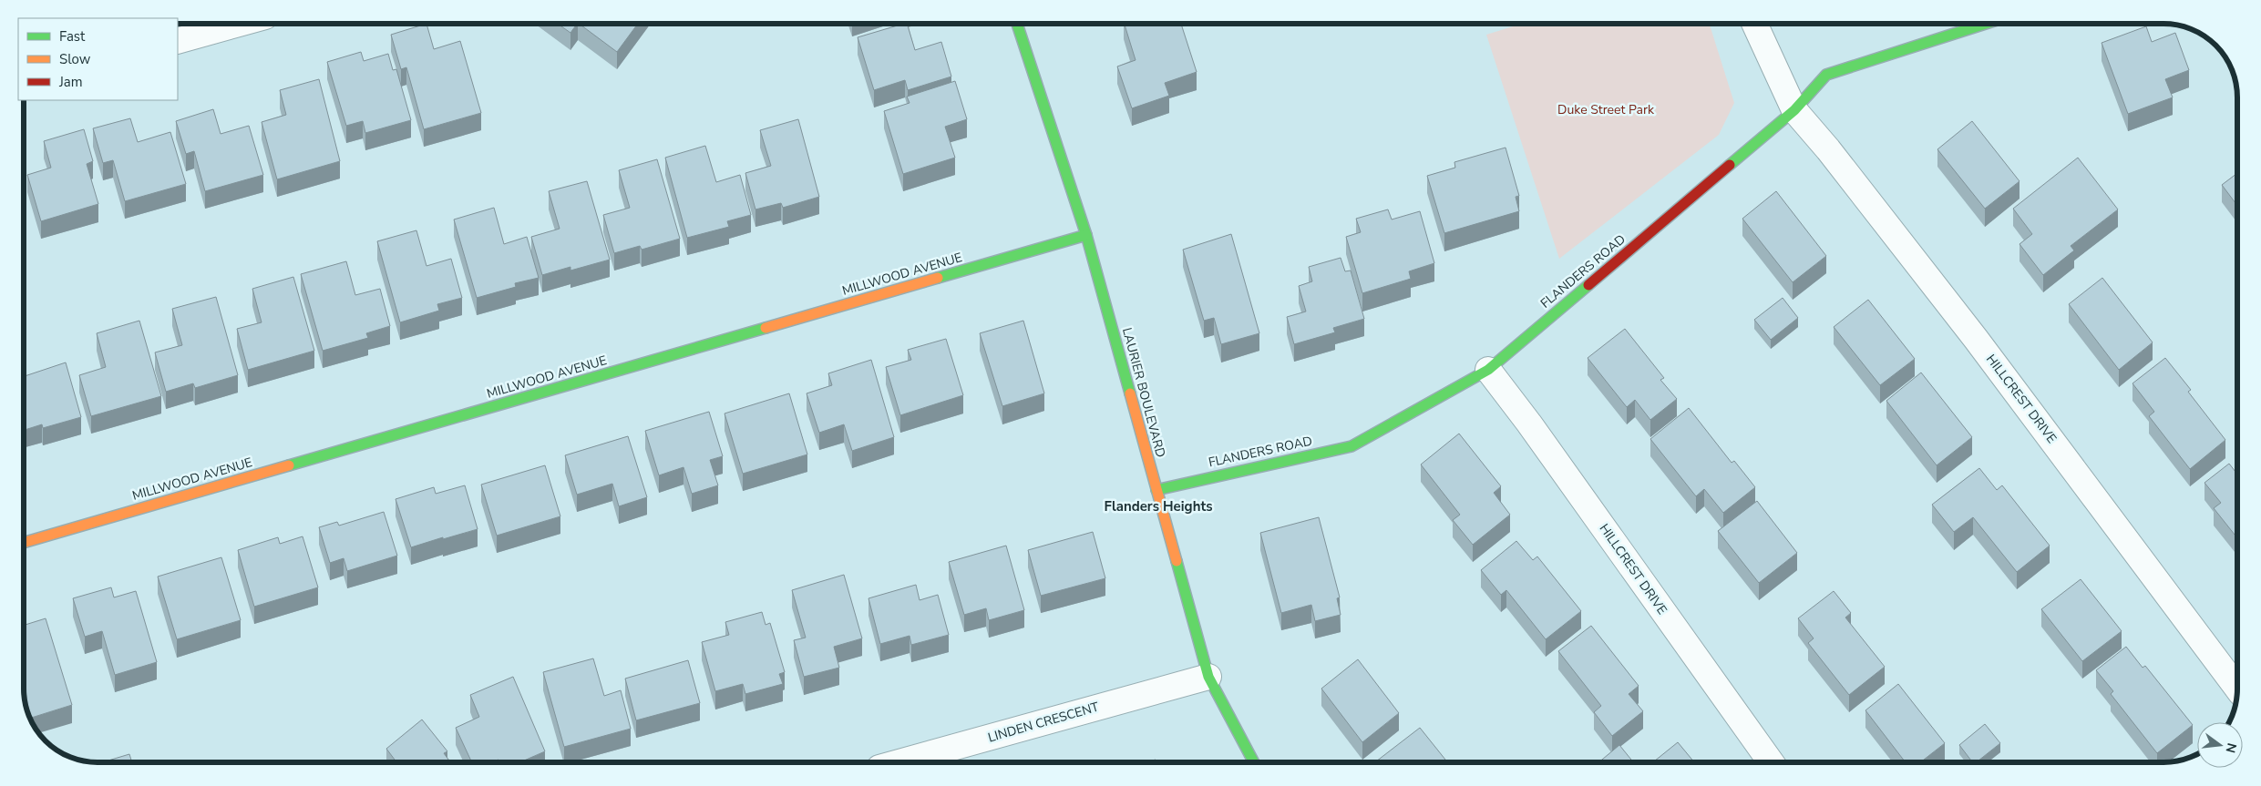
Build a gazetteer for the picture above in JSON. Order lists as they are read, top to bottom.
{
  "streets": {
    "street": [
      "FLANDERS ROAD",
      "MILLWOOD AVENUE",
      "LAURIER BOULEVARD",
      "HILLCREST DRIVE",
      "LINDEN CRESCENT"
    ]
  },
  "crossings": [
    ["FLANDERS ROAD", "LAURIER BOULEVARD"],
    ["FLANDERS ROAD", "HILLCREST DRIVE"],
    ["MILLWOOD AVENUE", "LAURIER BOULEVARD"],
    ["LAURIER BOULEVARD", "LINDEN CRESCENT"]
  ],
  "districts": ["Flanders Heights"],
  "parks": ["Duke Street Park"],
  "legend": ["Fast", "Slow", "Jam"],
  "north": "right"
}
